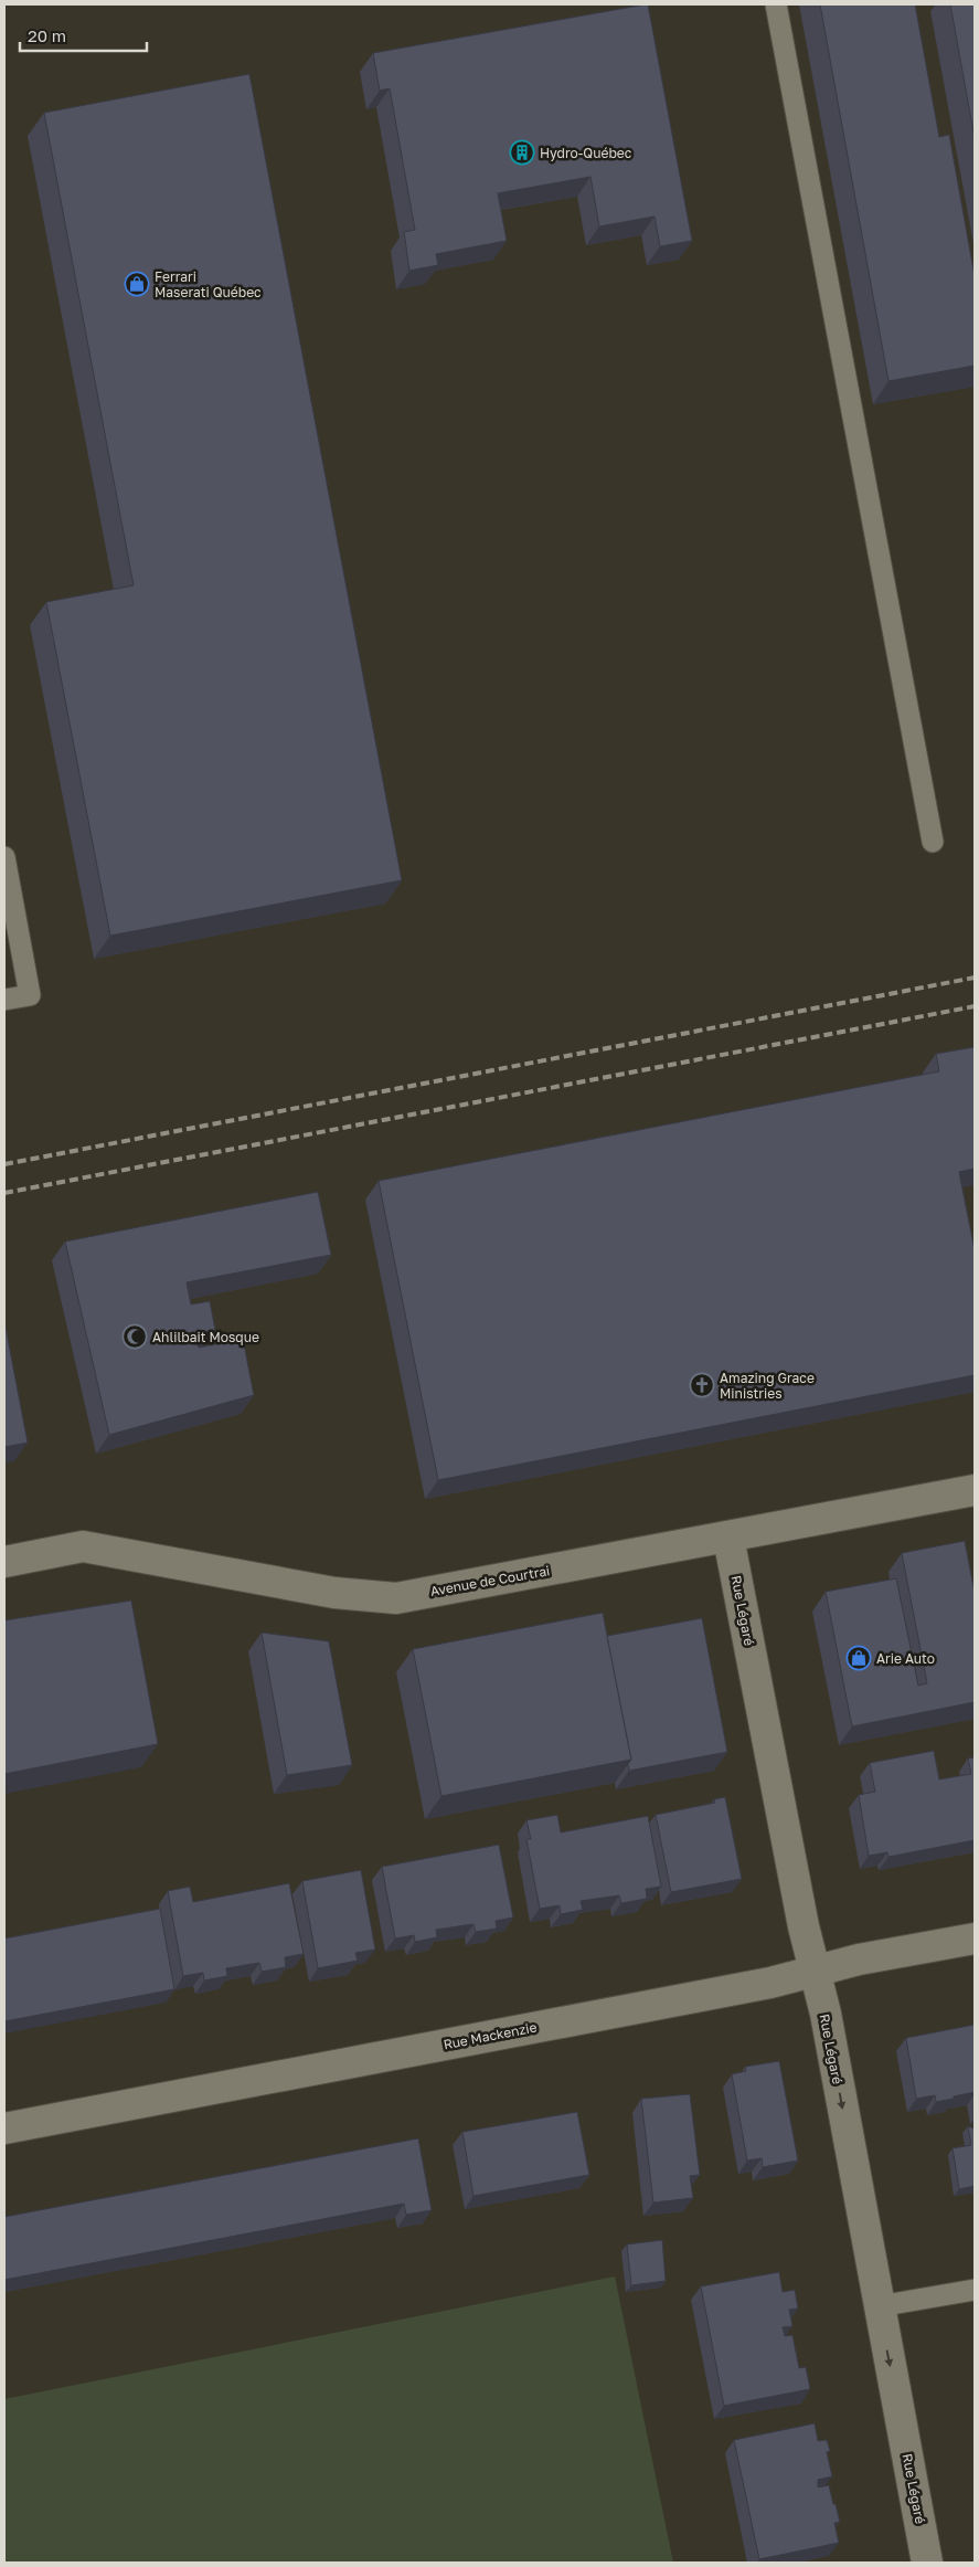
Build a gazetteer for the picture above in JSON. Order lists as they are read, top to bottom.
{
  "streets": {
    "street": ["Avenue de Courtrai", "Rue Légaré", "Rue Mackenzie"]
  },
  "crossings": [
    ["Avenue de Courtrai", "Rue Légaré"],
    ["Rue Légaré", "Rue Mackenzie"]
  ],
  "one_way": ["Rue Légaré"],
  "places": {
    "building": ["Hydro-Québec"],
    "shop": ["Ferrari Maserati Québec", "Arie Auto"],
    "mosque": ["Ahlilbait Mosque"],
    "church": ["Amazing Grace Ministries"]
  },
  "scale_bar": "20 m"
}
